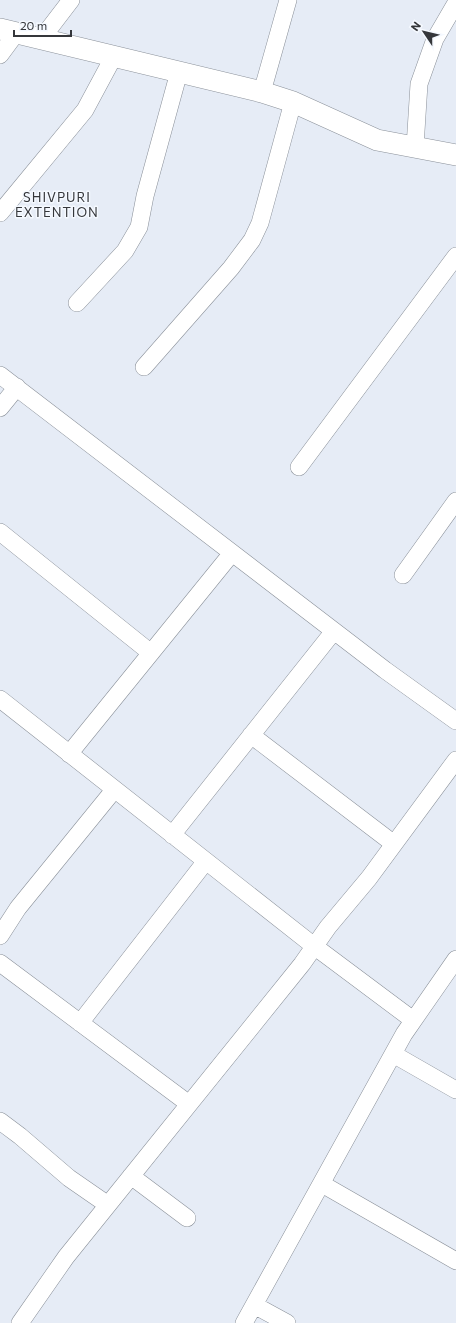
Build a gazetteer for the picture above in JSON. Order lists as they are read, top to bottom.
{
  "districts": ["SHIVPURI EXTENTION"],
  "scale_bar": "20 m",
  "north": "top left"
}
